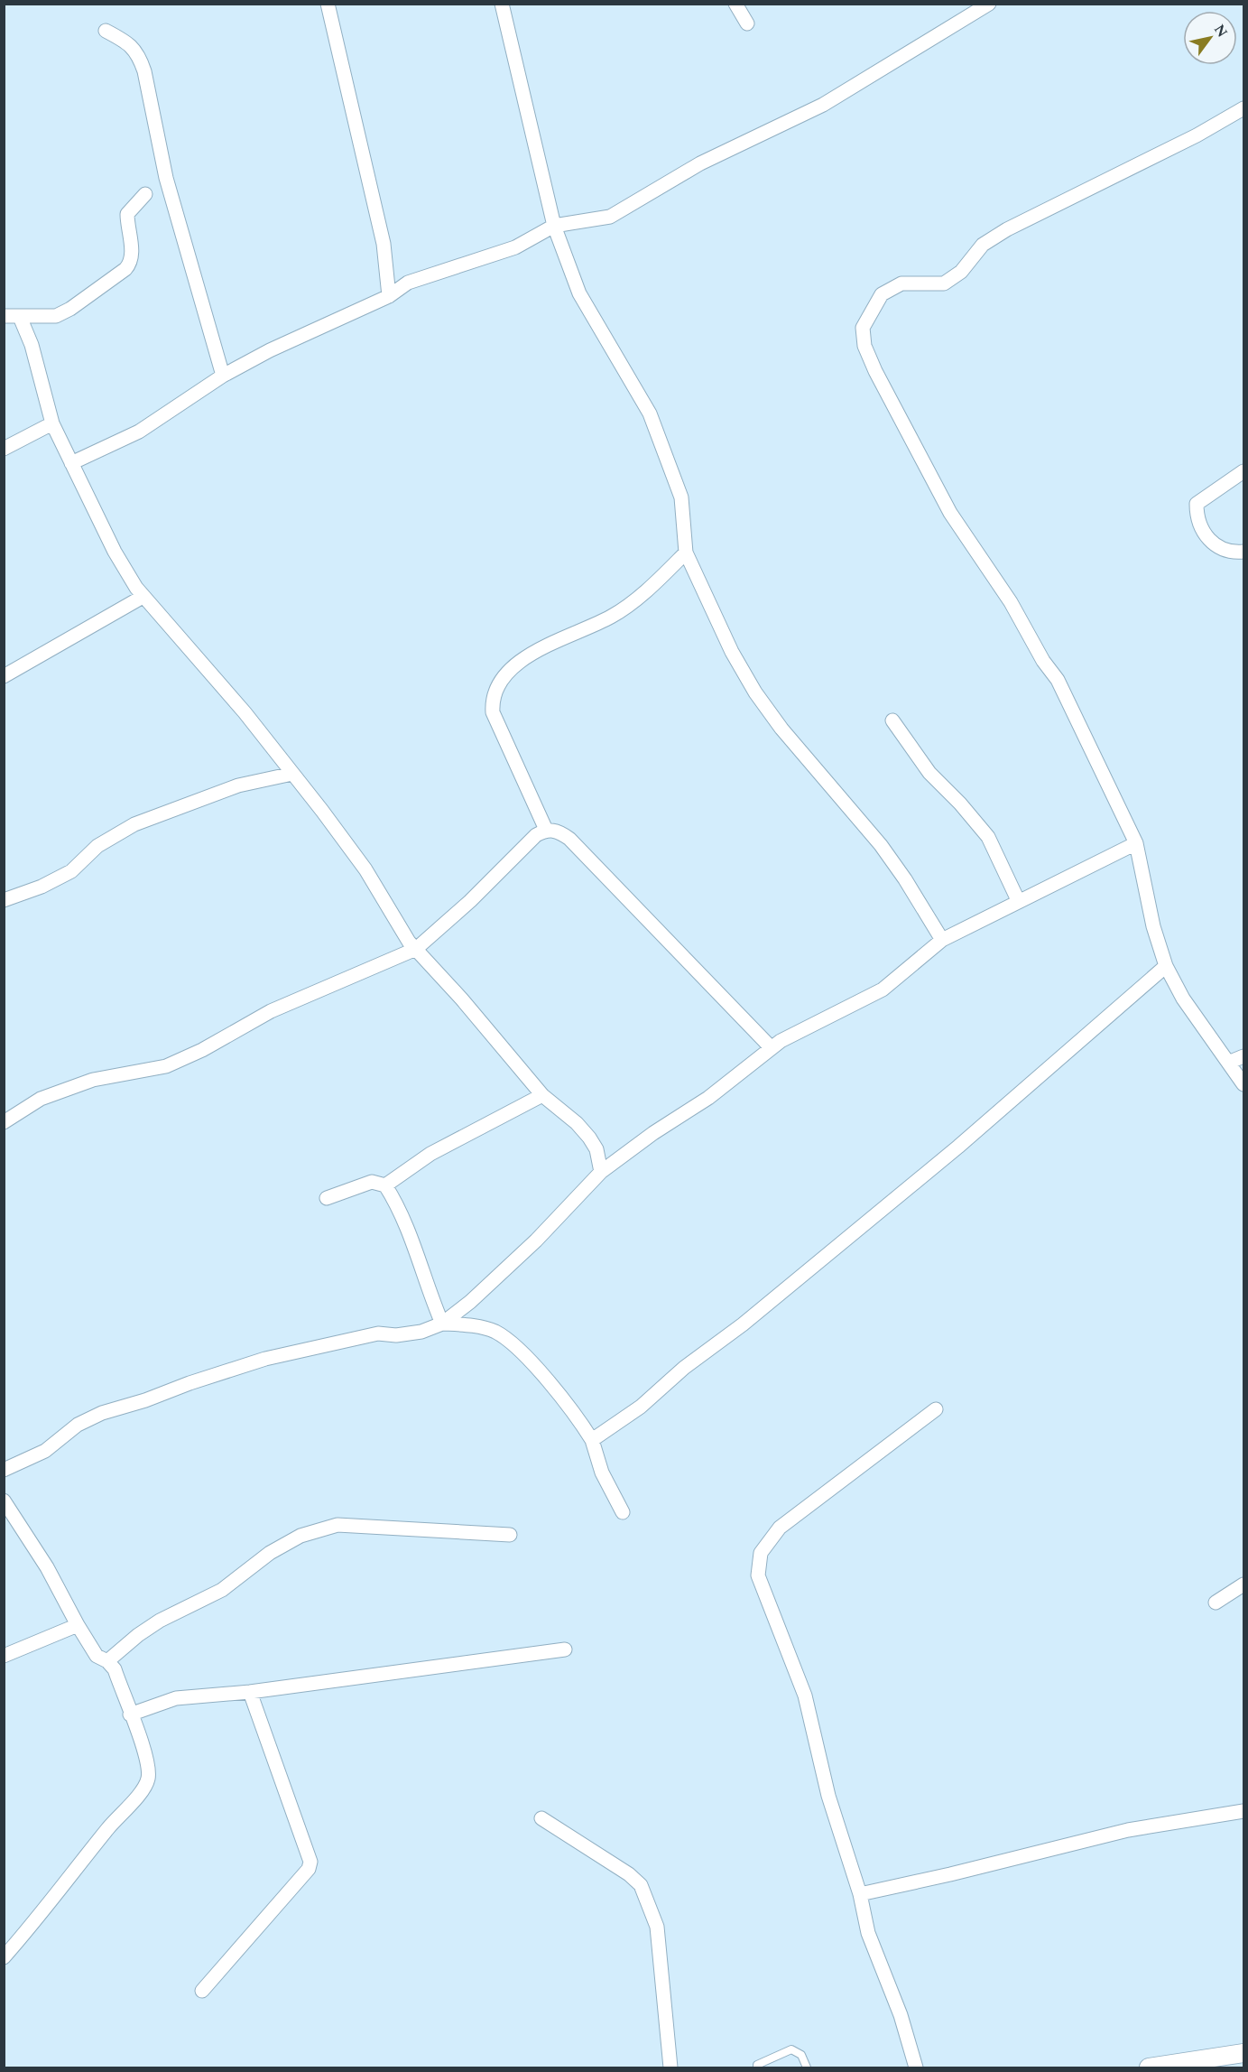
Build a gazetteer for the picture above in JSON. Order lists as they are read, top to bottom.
{
  "north": "top right"
}
